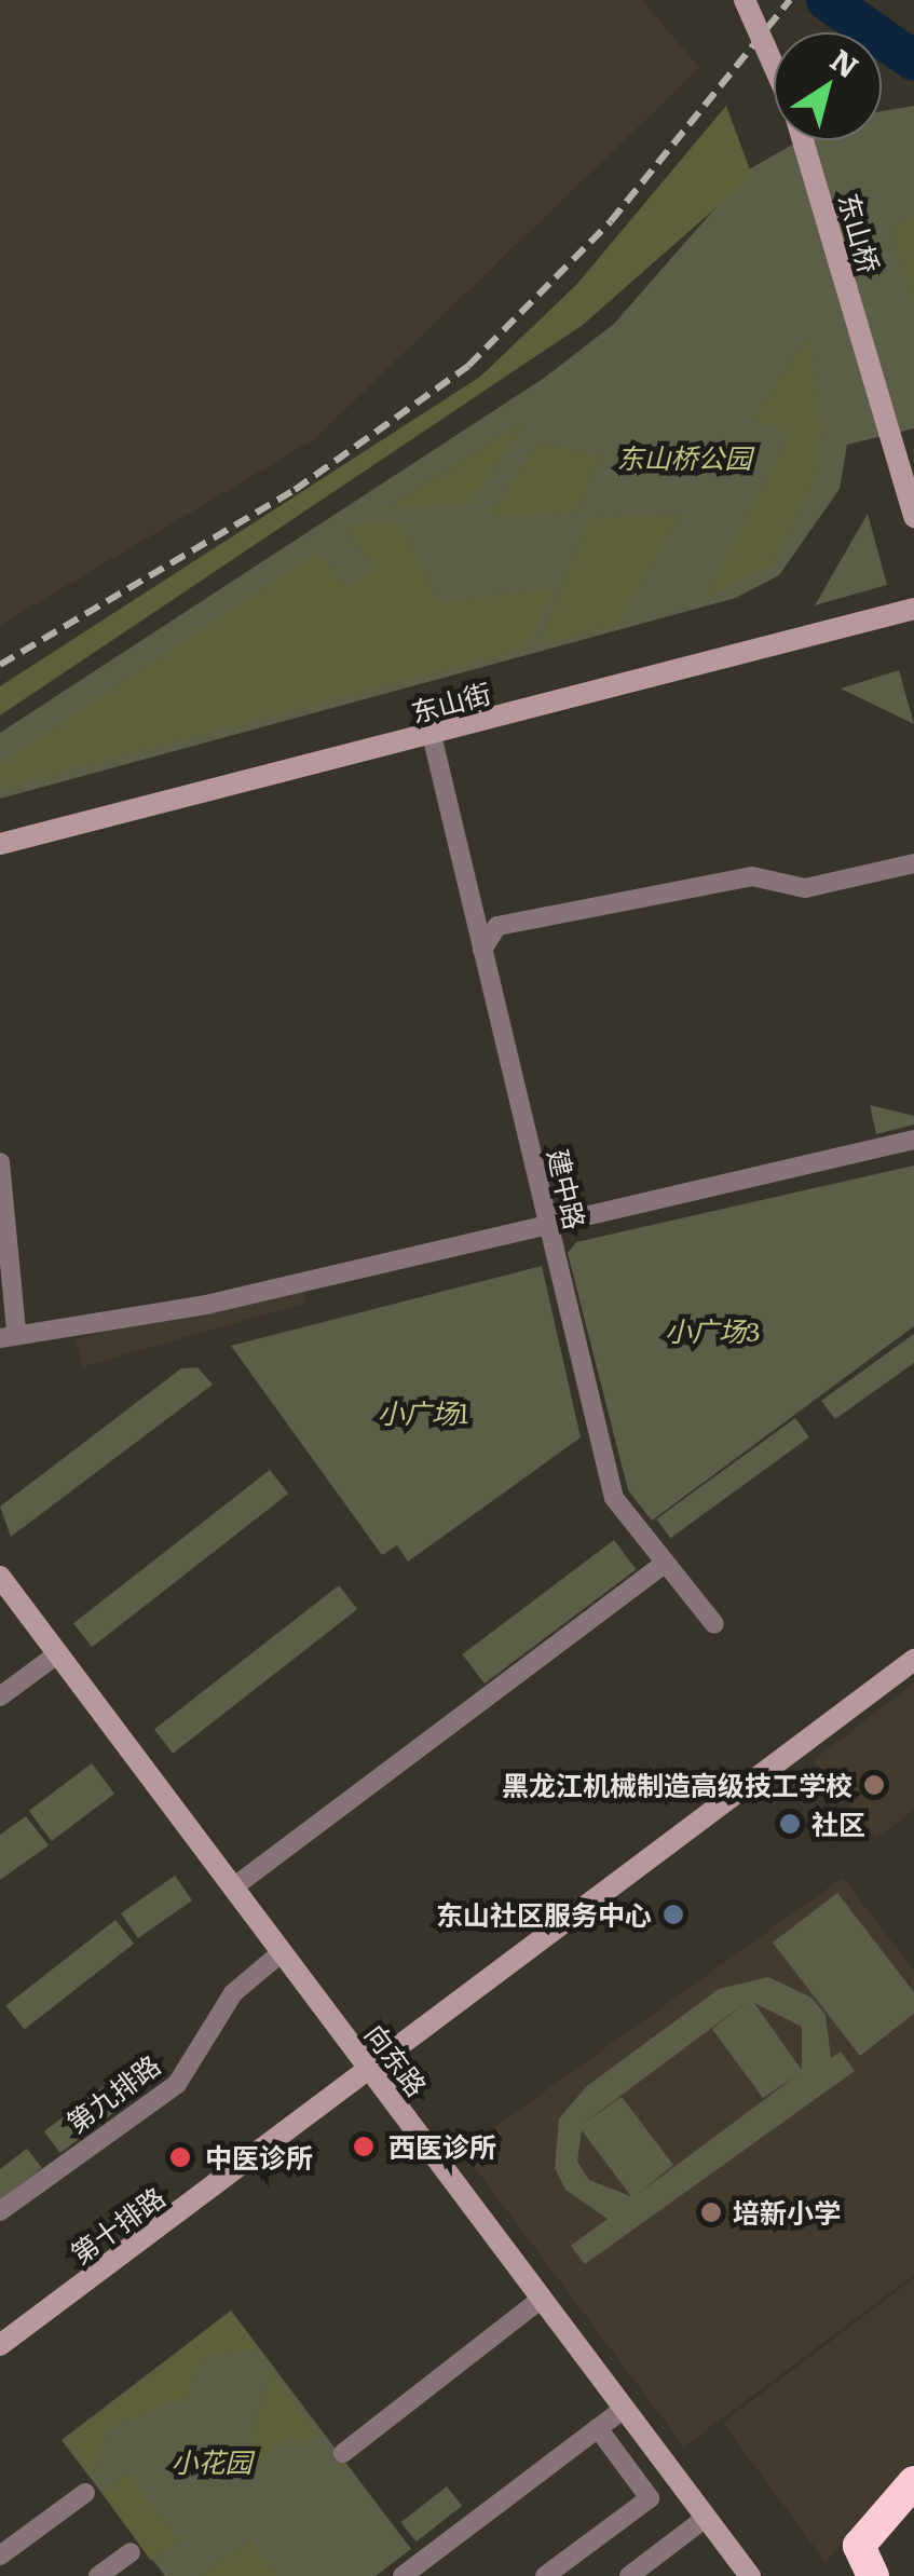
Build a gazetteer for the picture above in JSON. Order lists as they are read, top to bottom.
{
  "streets": {
    "street": [
      "东山桥",
      "东山街",
      "建中路",
      "向东路",
      "第九排路",
      "第十排路"
    ]
  },
  "crossings": [
    ["东山街", "建中路"],
    ["向东路", "第九排路"],
    ["向东路", "第十排路"]
  ],
  "parks": [
    "东山桥公园",
    "小广场3",
    "小广场1",
    "小花园"
  ],
  "places": [
    "黑龙江机械制造高级技工学校",
    "社区",
    "东山社区服务中心",
    "西医诊所",
    "中医诊所",
    "培新小学"
  ],
  "north": "top right"
}
